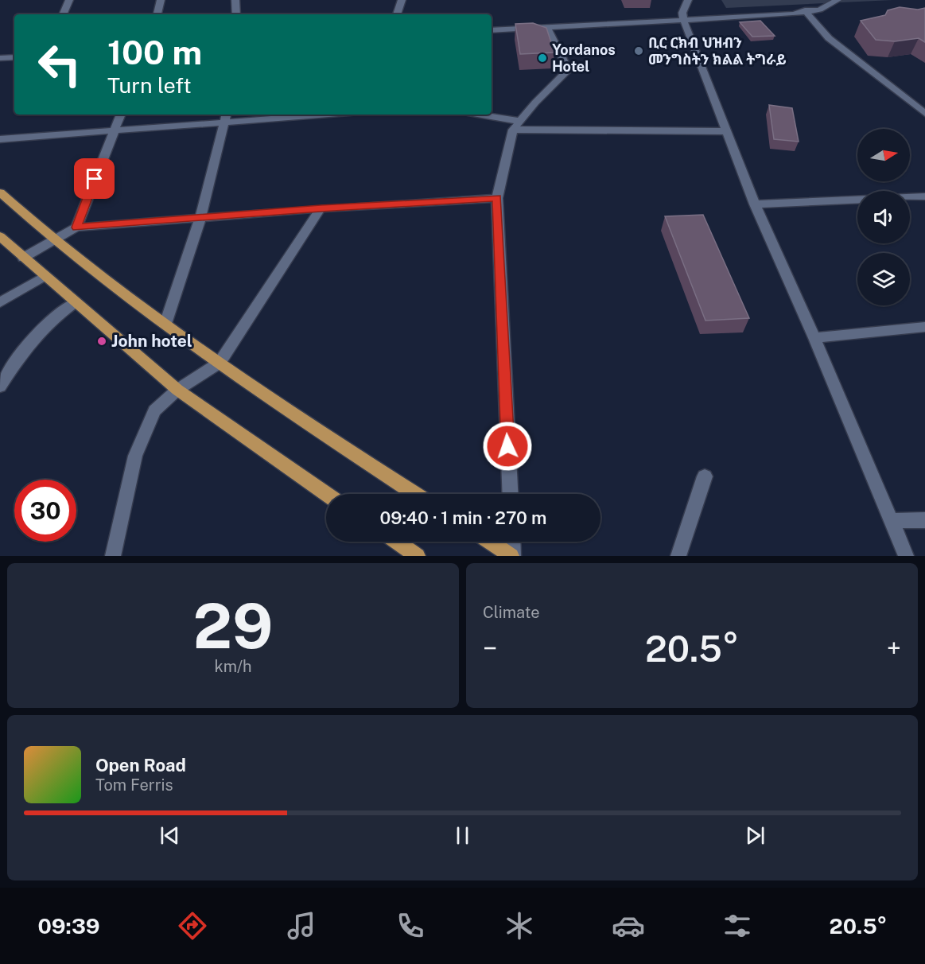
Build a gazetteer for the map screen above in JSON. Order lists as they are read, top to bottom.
{
  "places": ["ቢር ርክብ ህዝብን መንግስትን ክልል ትግራይ", "Yordanos Hotel", "John hotel"],
  "north": "right",
  "page": {
    "turn": ["100 m", "Turn left"],
    "limit": "30",
    "trip": "09:40 · 1 min · 270 m",
    "tile": [
      ["29", "km/h"],
      "Climate"
    ],
    "heat": ["−", "20.5°", "+"],
    "song": ["Open Road", "Tom Ferris"],
    "tabs": ["09:39", "20.5°"]
  }
}
